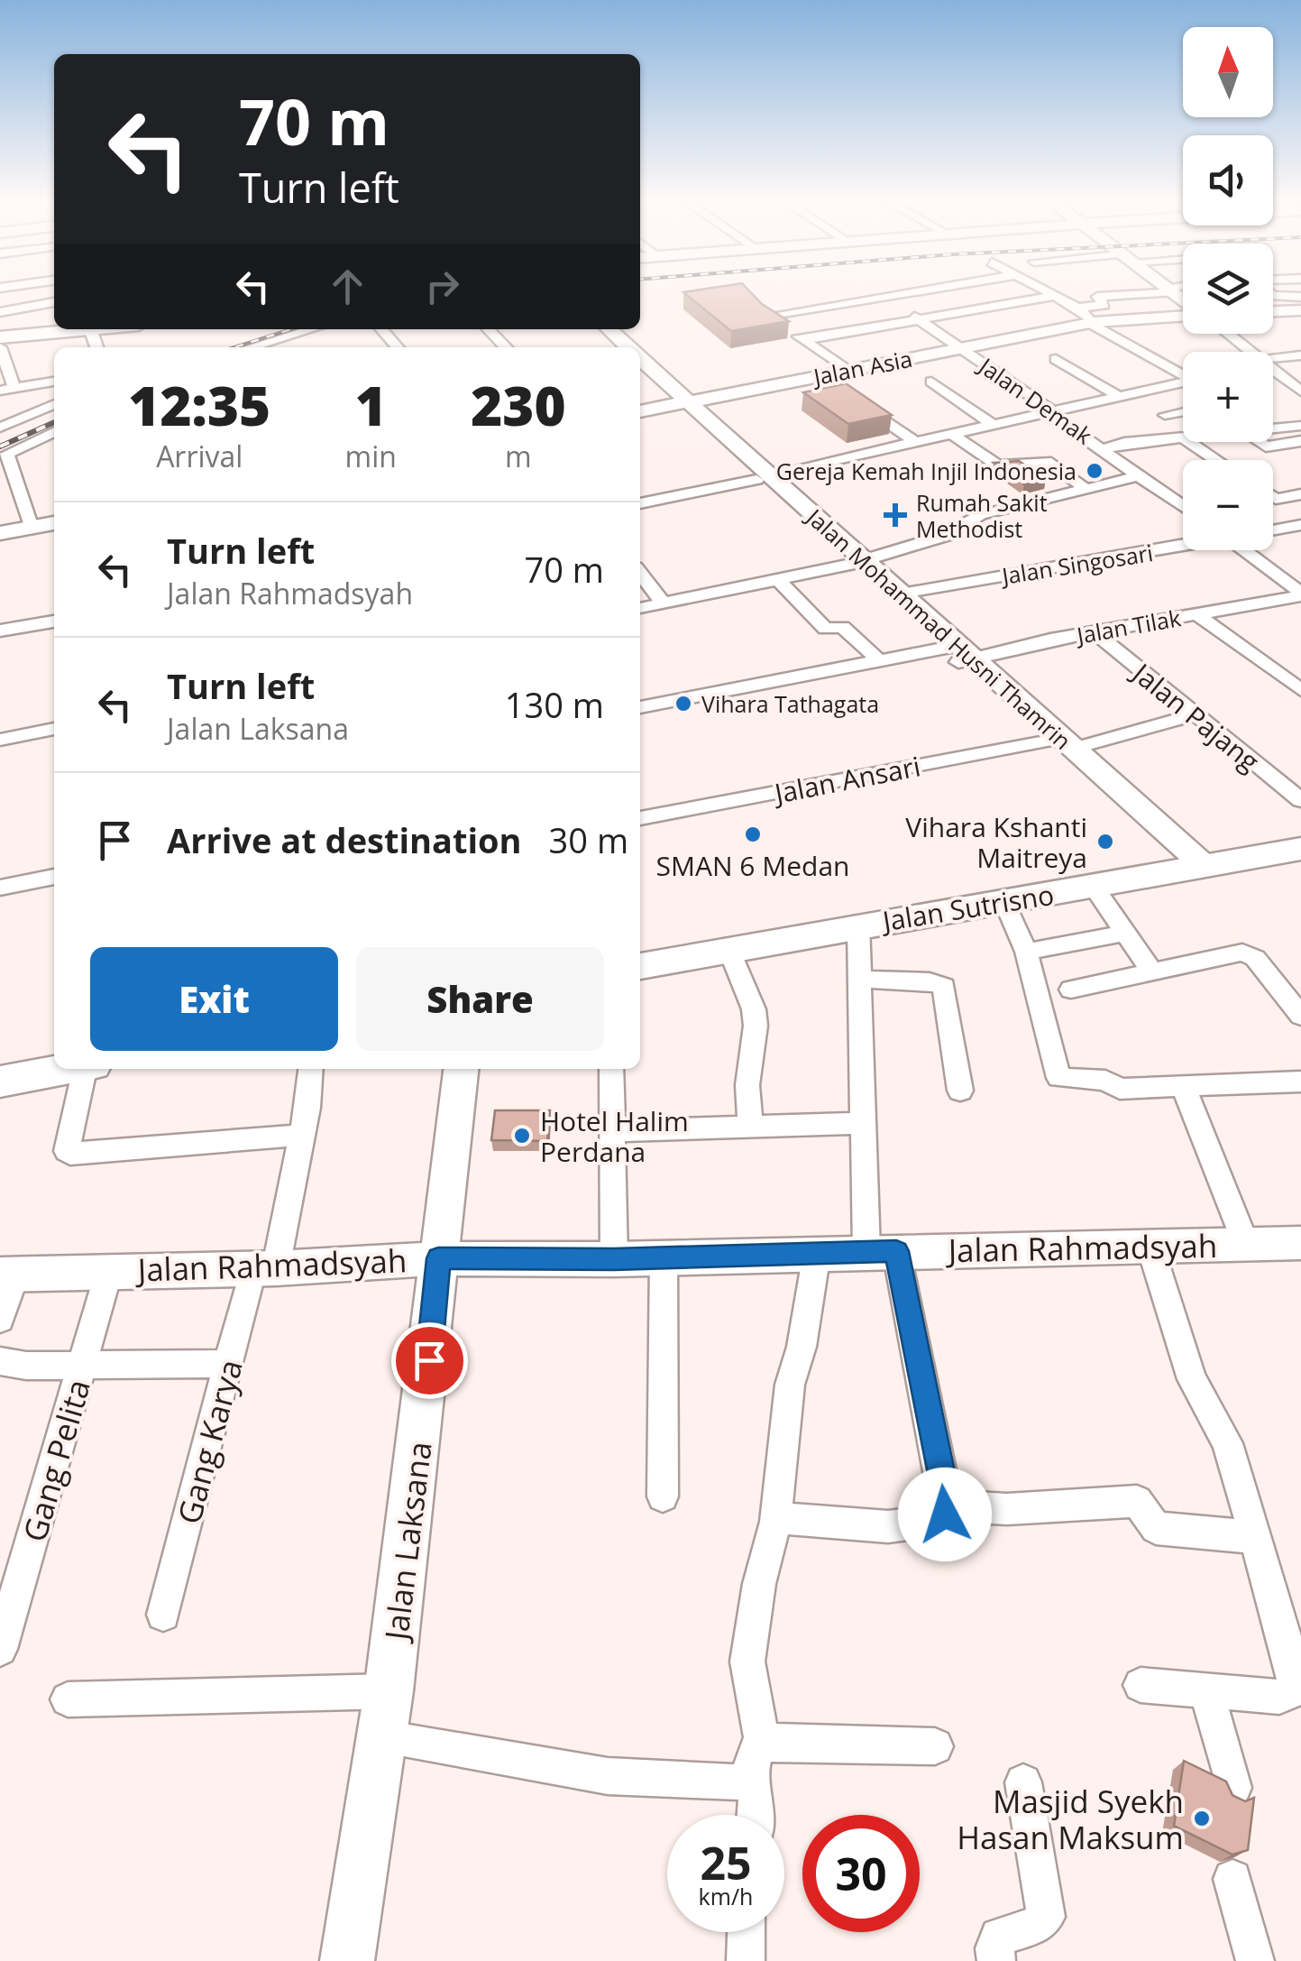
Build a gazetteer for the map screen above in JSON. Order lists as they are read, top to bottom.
{
  "streets": {
    "main road": ["Jalan Sutrisno"],
    "street": [
      "Jalan Asia",
      "Jalan Demak",
      "Jalan Singosari",
      "Jalan Tilak",
      "Jalan Mohammad Husni Thamrin",
      "Jalan Pajang",
      "Jalan Ansari",
      "Jalan Rahmadsyah",
      "Gang Karya",
      "Gang Pelita",
      "Jalan Laksana"
    ]
  },
  "crossings": [
    ["Jalan Asia", "Jalan Demak"],
    ["Jalan Asia", "Jalan Mohammad Husni Thamrin"],
    ["Jalan Singosari", "Jalan Mohammad Husni Thamrin"],
    ["Jalan Tilak", "Jalan Mohammad Husni Thamrin"],
    ["Jalan Tilak", "Jalan Pajang"],
    ["Jalan Mohammad Husni Thamrin", "Jalan Ansari"],
    ["Jalan Mohammad Husni Thamrin", "Jalan Sutrisno"],
    ["Jalan Rahmadsyah", "Gang Karya"],
    ["Jalan Rahmadsyah", "Gang Pelita"],
    ["Jalan Rahmadsyah", "Jalan Laksana"]
  ],
  "places": {
    "other": [
      "Gereja Kemah Injil Indonesia",
      "Vihara Tathagata",
      "SMAN 6 Medan",
      "Vihara Kshanti Maitreya",
      "Hotel Halim Perdana",
      "Masjid Syekh Hasan Maksum"
    ],
    "health": ["Rumah Sakit Methodist"]
  },
  "north": "top",
  "page": {
    "map_buttons": ["+", "−"],
    "turn": ["70 m", "Turn left"],
    "eta": [
      "12:35",
      "Arrival",
      "1",
      "min",
      "230",
      "m"
    ],
    "list": [
      {
        "name": "Turn left",
        "note": "Jalan Rahmadsyah",
        "value": "70 m"
      },
      {
        "name": "Turn left",
        "note": "Jalan Laksana",
        "value": "130 m"
      },
      {
        "name": "Arrive at destination",
        "value": "30 m"
      }
    ],
    "buttons": ["Exit", "Share"],
    "speed": "25 km/h",
    "limit": "30"
  }
}
